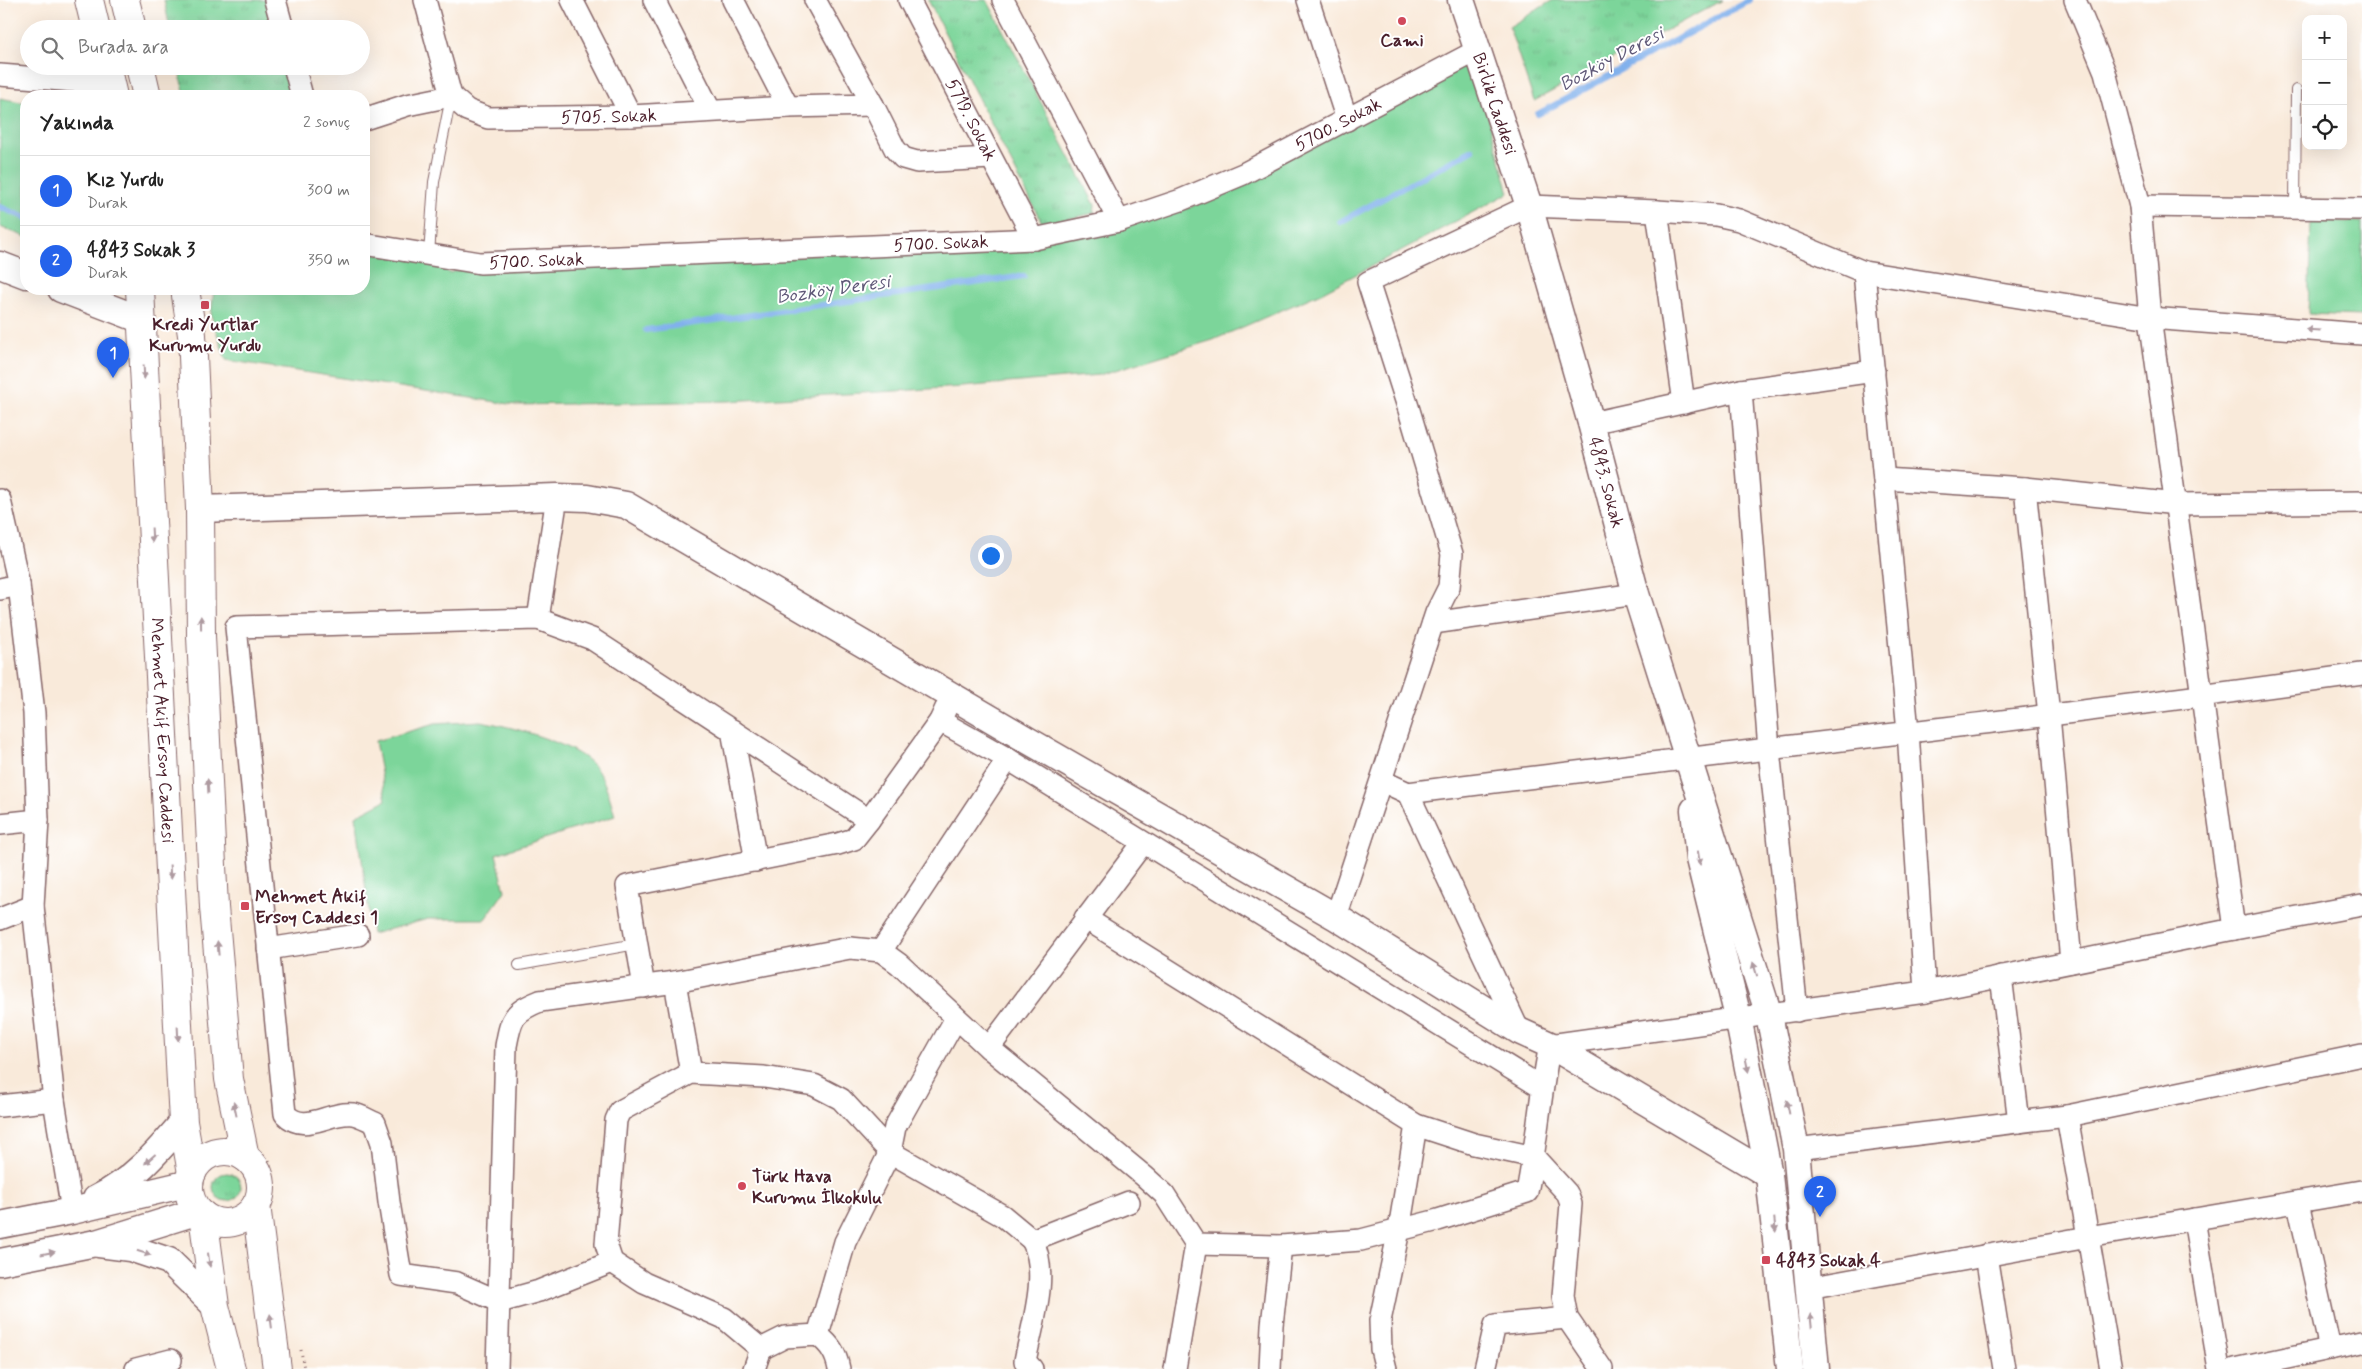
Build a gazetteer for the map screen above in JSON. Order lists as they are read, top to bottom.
{
  "streets": {
    "main road": ["Mehmet Akif Ersoy Caddesi"],
    "street": [
      "Birlik Caddesi",
      "5705. Sokak",
      "5719. Sokak",
      "5700. Sokak",
      "4843. Sokak"
    ]
  },
  "crossings": [
    ["Birlik Caddesi", "5700. Sokak"],
    ["Birlik Caddesi", "4843. Sokak"],
    ["5719. Sokak", "5700. Sokak"]
  ],
  "water": ["Bozköy Deresi"],
  "places": {
    "other": ["Cami", "Türk Hava Kurumu İlkokulu"],
    "transit": ["Kredi Yurtlar Kurumu Yurdu", "Mehmet Akif Ersoy Caddesi 1", "4843 Sokak 4"]
  },
  "page": {
    "map_buttons": ["+", "−"],
    "search": "Burada ara",
    "heading": ["Yakında", "2 sonuç"],
    "list": [
      {
        "mark": "1",
        "name": "Kız Yurdu",
        "note": "Durak",
        "value": "300 m"
      },
      {
        "mark": "2",
        "name": "4843 Sokak 3",
        "note": "Durak",
        "value": "350 m"
      }
    ],
    "pins": ["1", "2"]
  }
}
